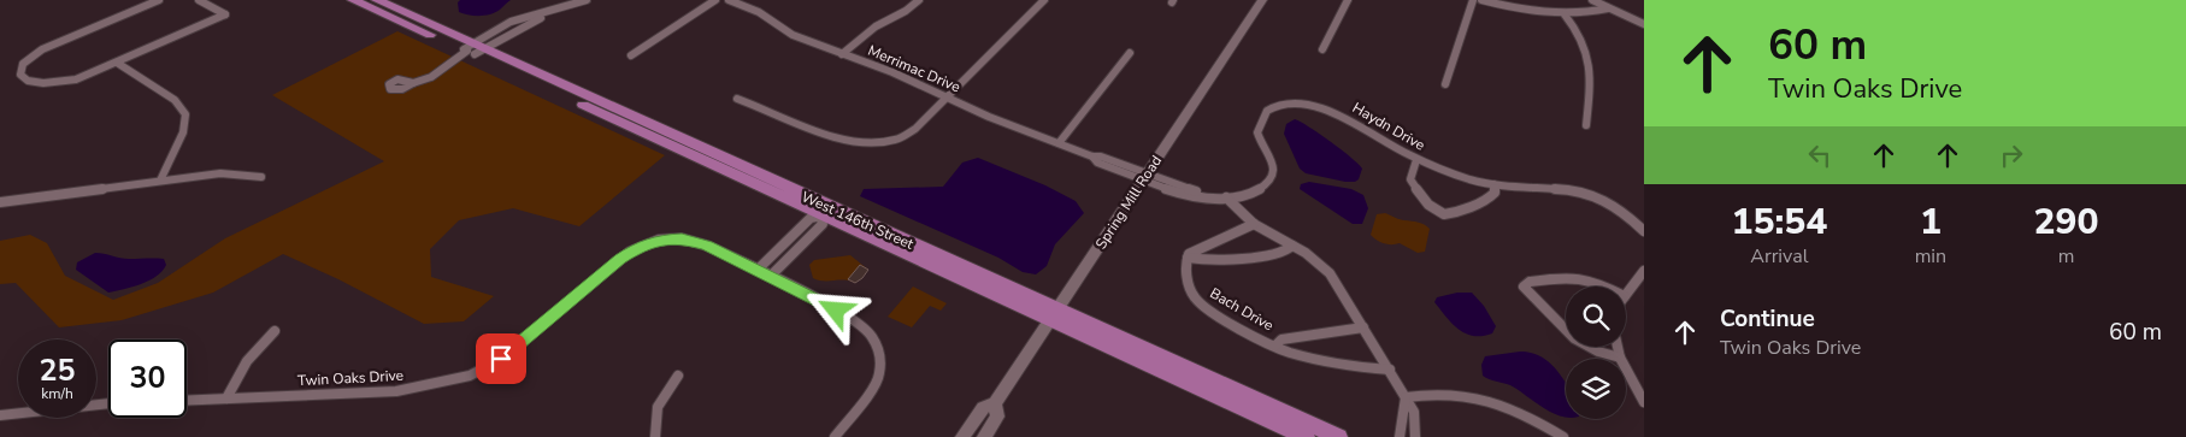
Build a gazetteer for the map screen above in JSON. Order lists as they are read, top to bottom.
{
  "streets": {
    "main road": ["West 146th Street"],
    "street": [
      "Merrimac Drive",
      "Haydn Drive",
      "Spring Mill Road",
      "Bach Drive",
      "Twin Oaks Drive"
    ]
  },
  "crossings": [
    ["Merrimac Drive", "Haydn Drive"],
    ["Merrimac Drive", "Spring Mill Road"],
    ["Spring Mill Road", "West 146th Street"]
  ],
  "page": {
    "turn": ["60 m", "Twin Oaks Drive"],
    "eta": [
      "15:54",
      "Arrival",
      "1",
      "min",
      "290",
      "m"
    ],
    "list": [
      {
        "name": "Continue",
        "note": "Twin Oaks Drive",
        "value": "60 m"
      }
    ],
    "speed": "25 km/h",
    "limit": "30"
  }
}
